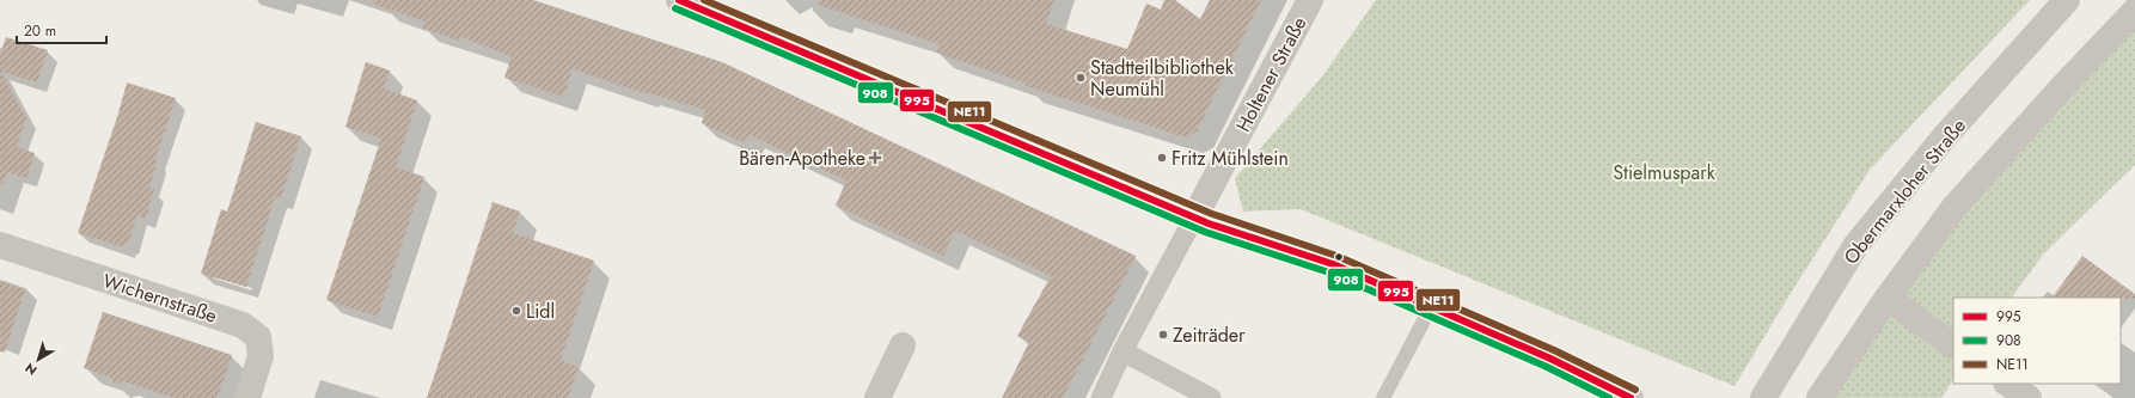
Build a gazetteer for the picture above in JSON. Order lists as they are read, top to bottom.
{
  "streets": {
    "street": ["Holtener Straße", "Obermarxloher Straße", "Wichernstraße"]
  },
  "parks": ["Stielmuspark"],
  "places": {
    "other": [
      "Stadtteilbibliothek Neumühl",
      "Fritz Mühlstein",
      "Lidl",
      "Zeiträder"
    ],
    "health": ["Bären-Apotheke"]
  },
  "lines": ["transit line 995", "transit line NE11", "transit line 908"],
  "legend": ["995", "908", "NE11"],
  "scale_bar": "20 m",
  "north": "bottom left"
}
